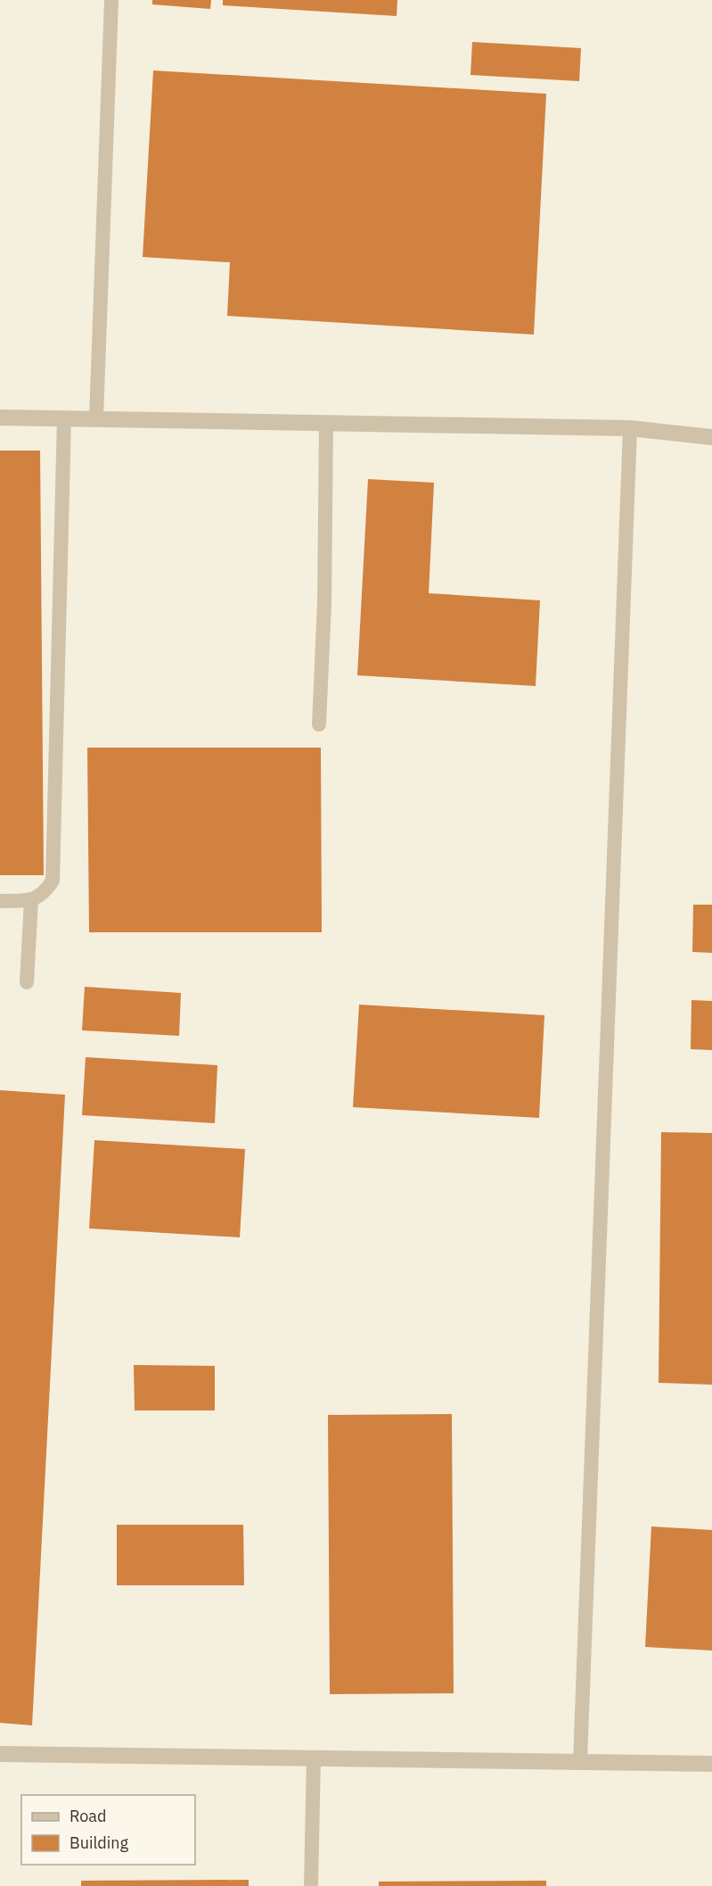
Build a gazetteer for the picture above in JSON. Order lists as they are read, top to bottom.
{
  "legend": ["Road", "Building"]
}
